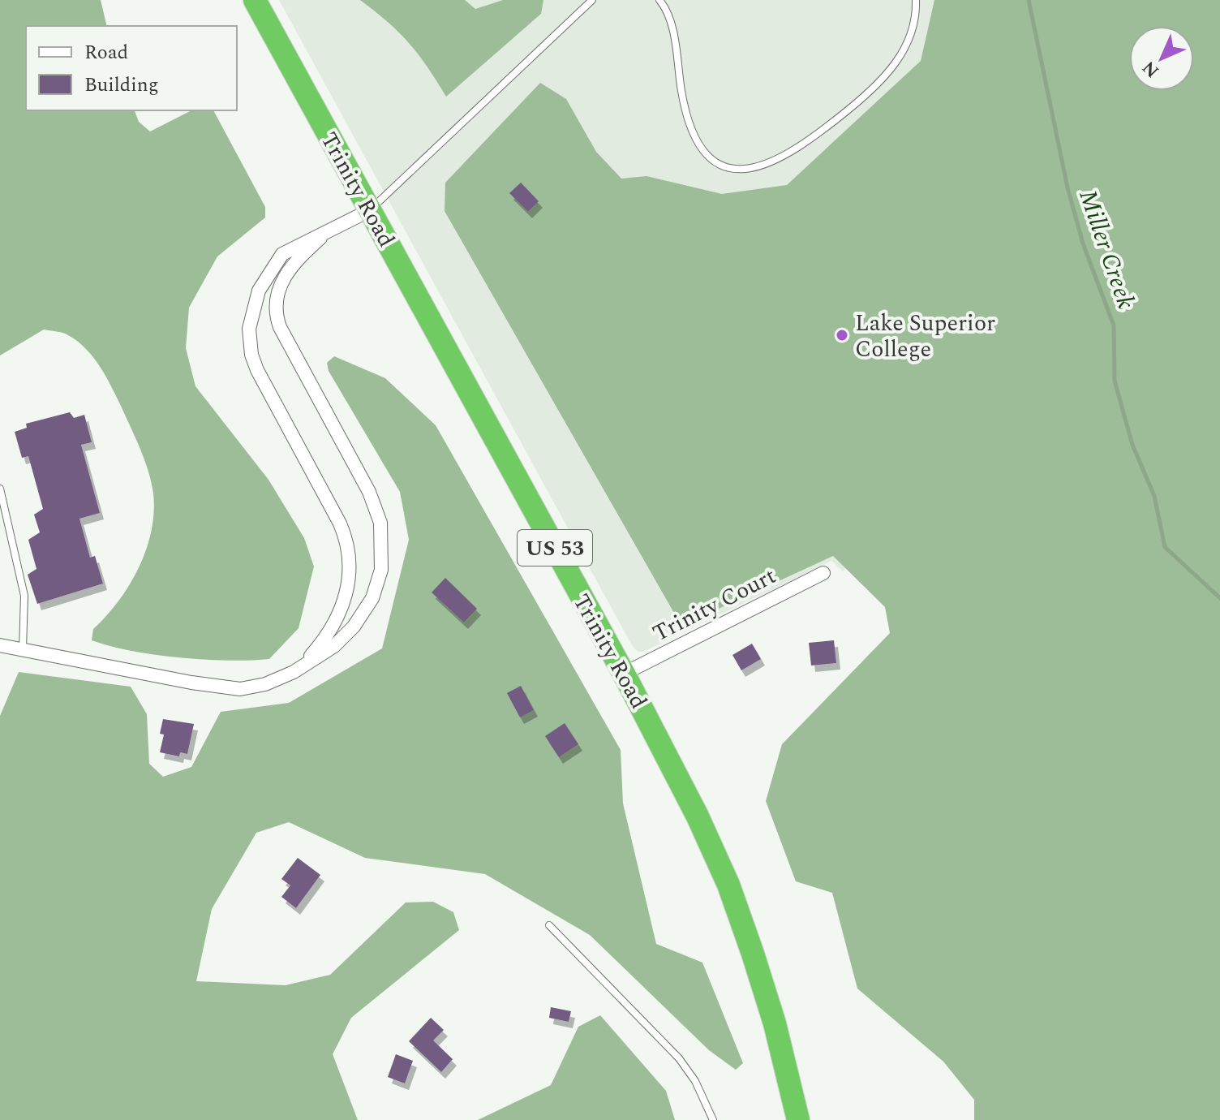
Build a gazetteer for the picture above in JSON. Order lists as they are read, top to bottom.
{
  "streets": {
    "highway": ["Trinity Road", "US 53"],
    "street": ["Trinity Court"]
  },
  "crossings": [
    ["Trinity Road", "Trinity Court"]
  ],
  "water": ["Miller Creek"],
  "places": ["Lake Superior College"],
  "legend": ["Road", "Building"],
  "north": "bottom left"
}
